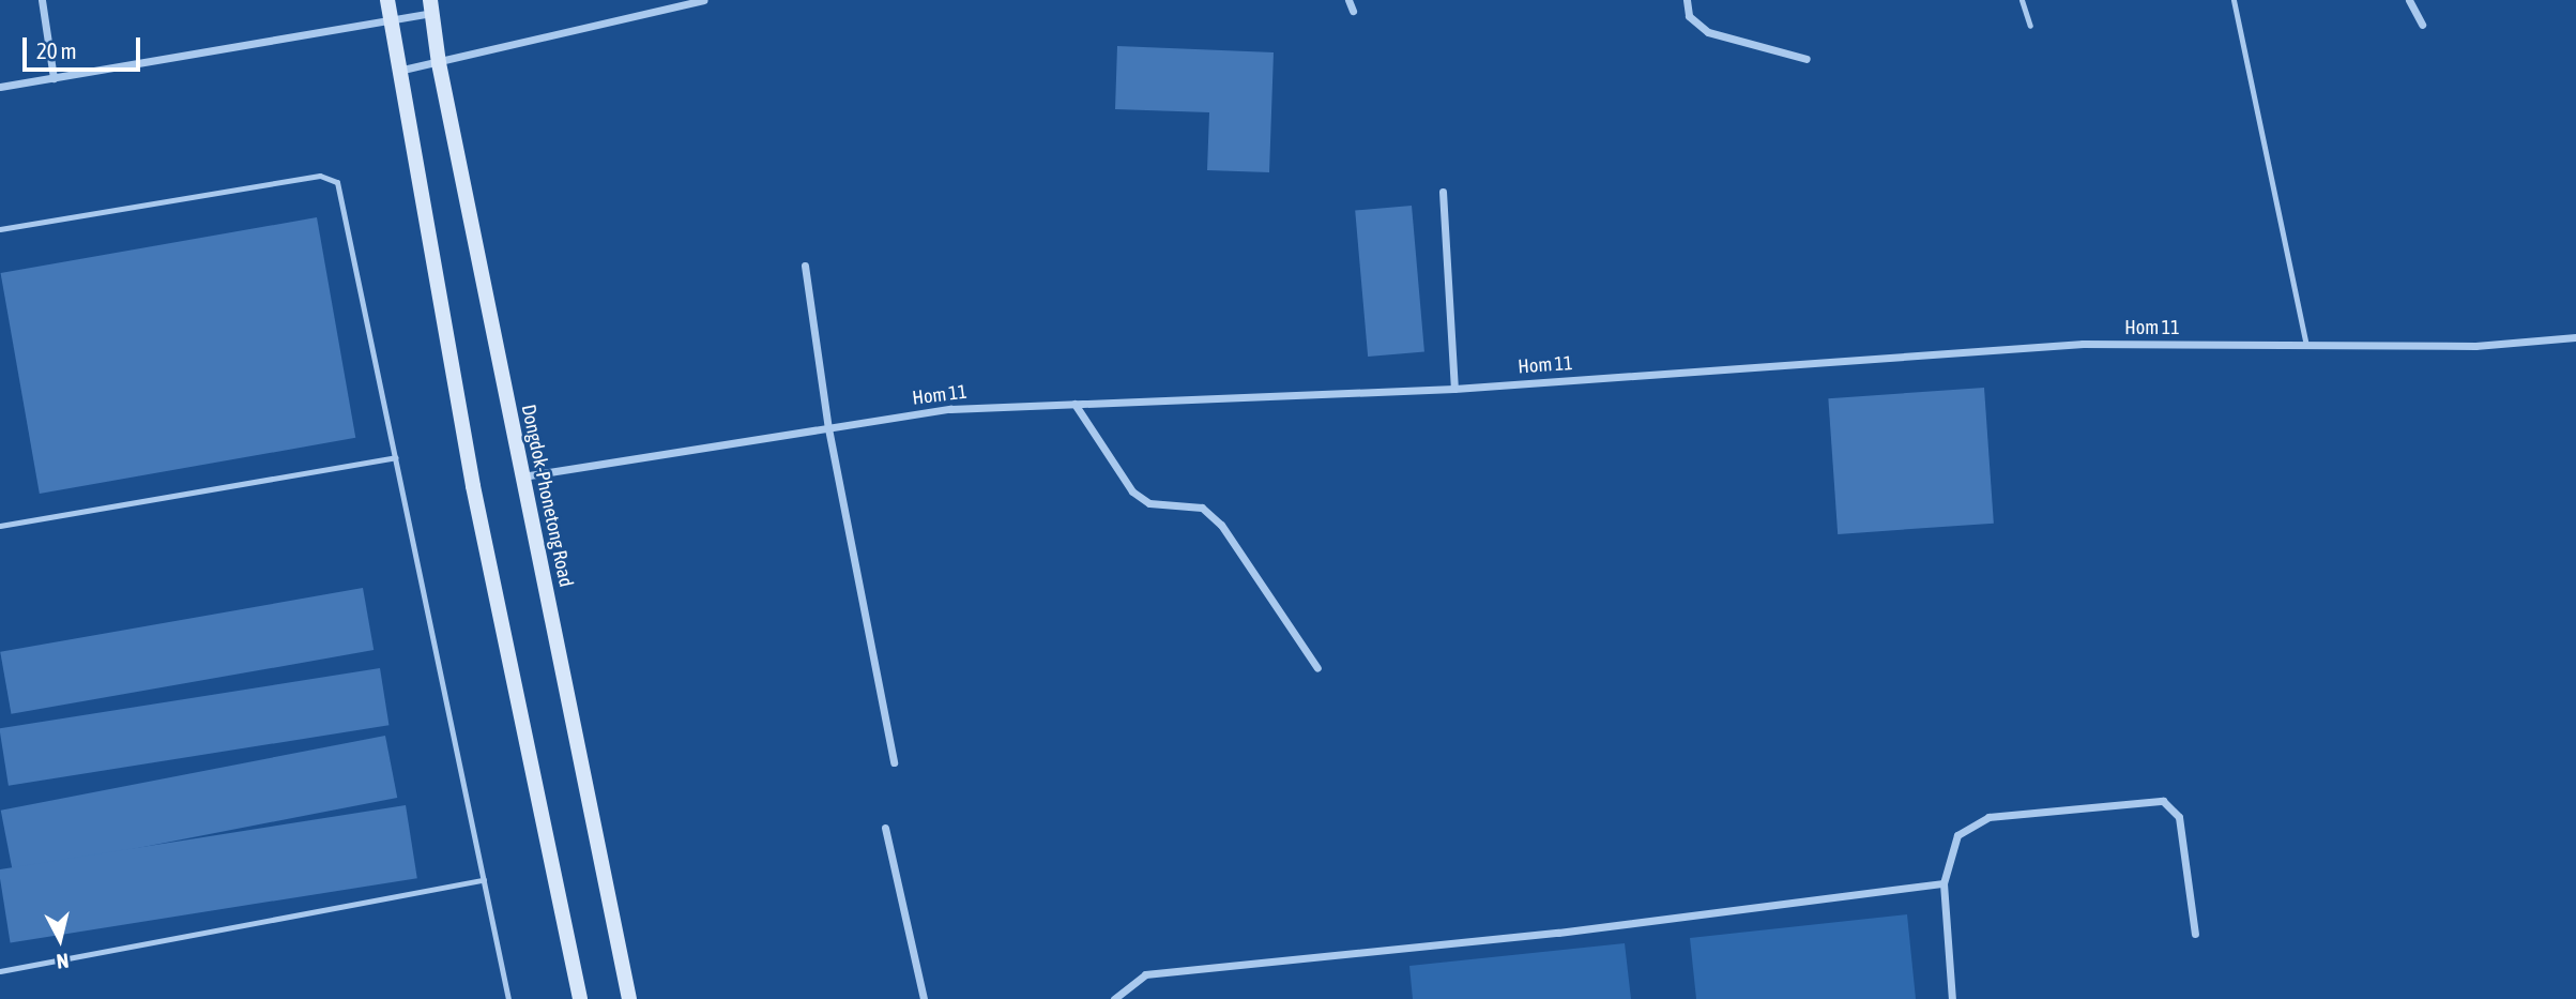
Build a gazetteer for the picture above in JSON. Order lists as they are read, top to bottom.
{
  "streets": {
    "main road": ["Dongdok-Phonetong Road"],
    "street": ["Hom 11"]
  },
  "crossings": [
    ["Hom 11", "Dongdok-Phonetong Road"]
  ],
  "scale_bar": "20 m",
  "north": "bottom"
}
